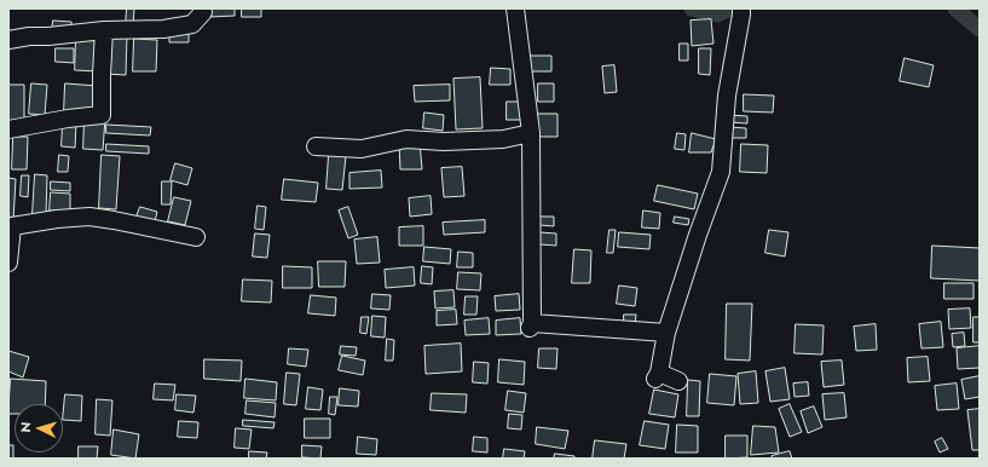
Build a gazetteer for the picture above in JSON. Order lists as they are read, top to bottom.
{
  "north": "left"
}
